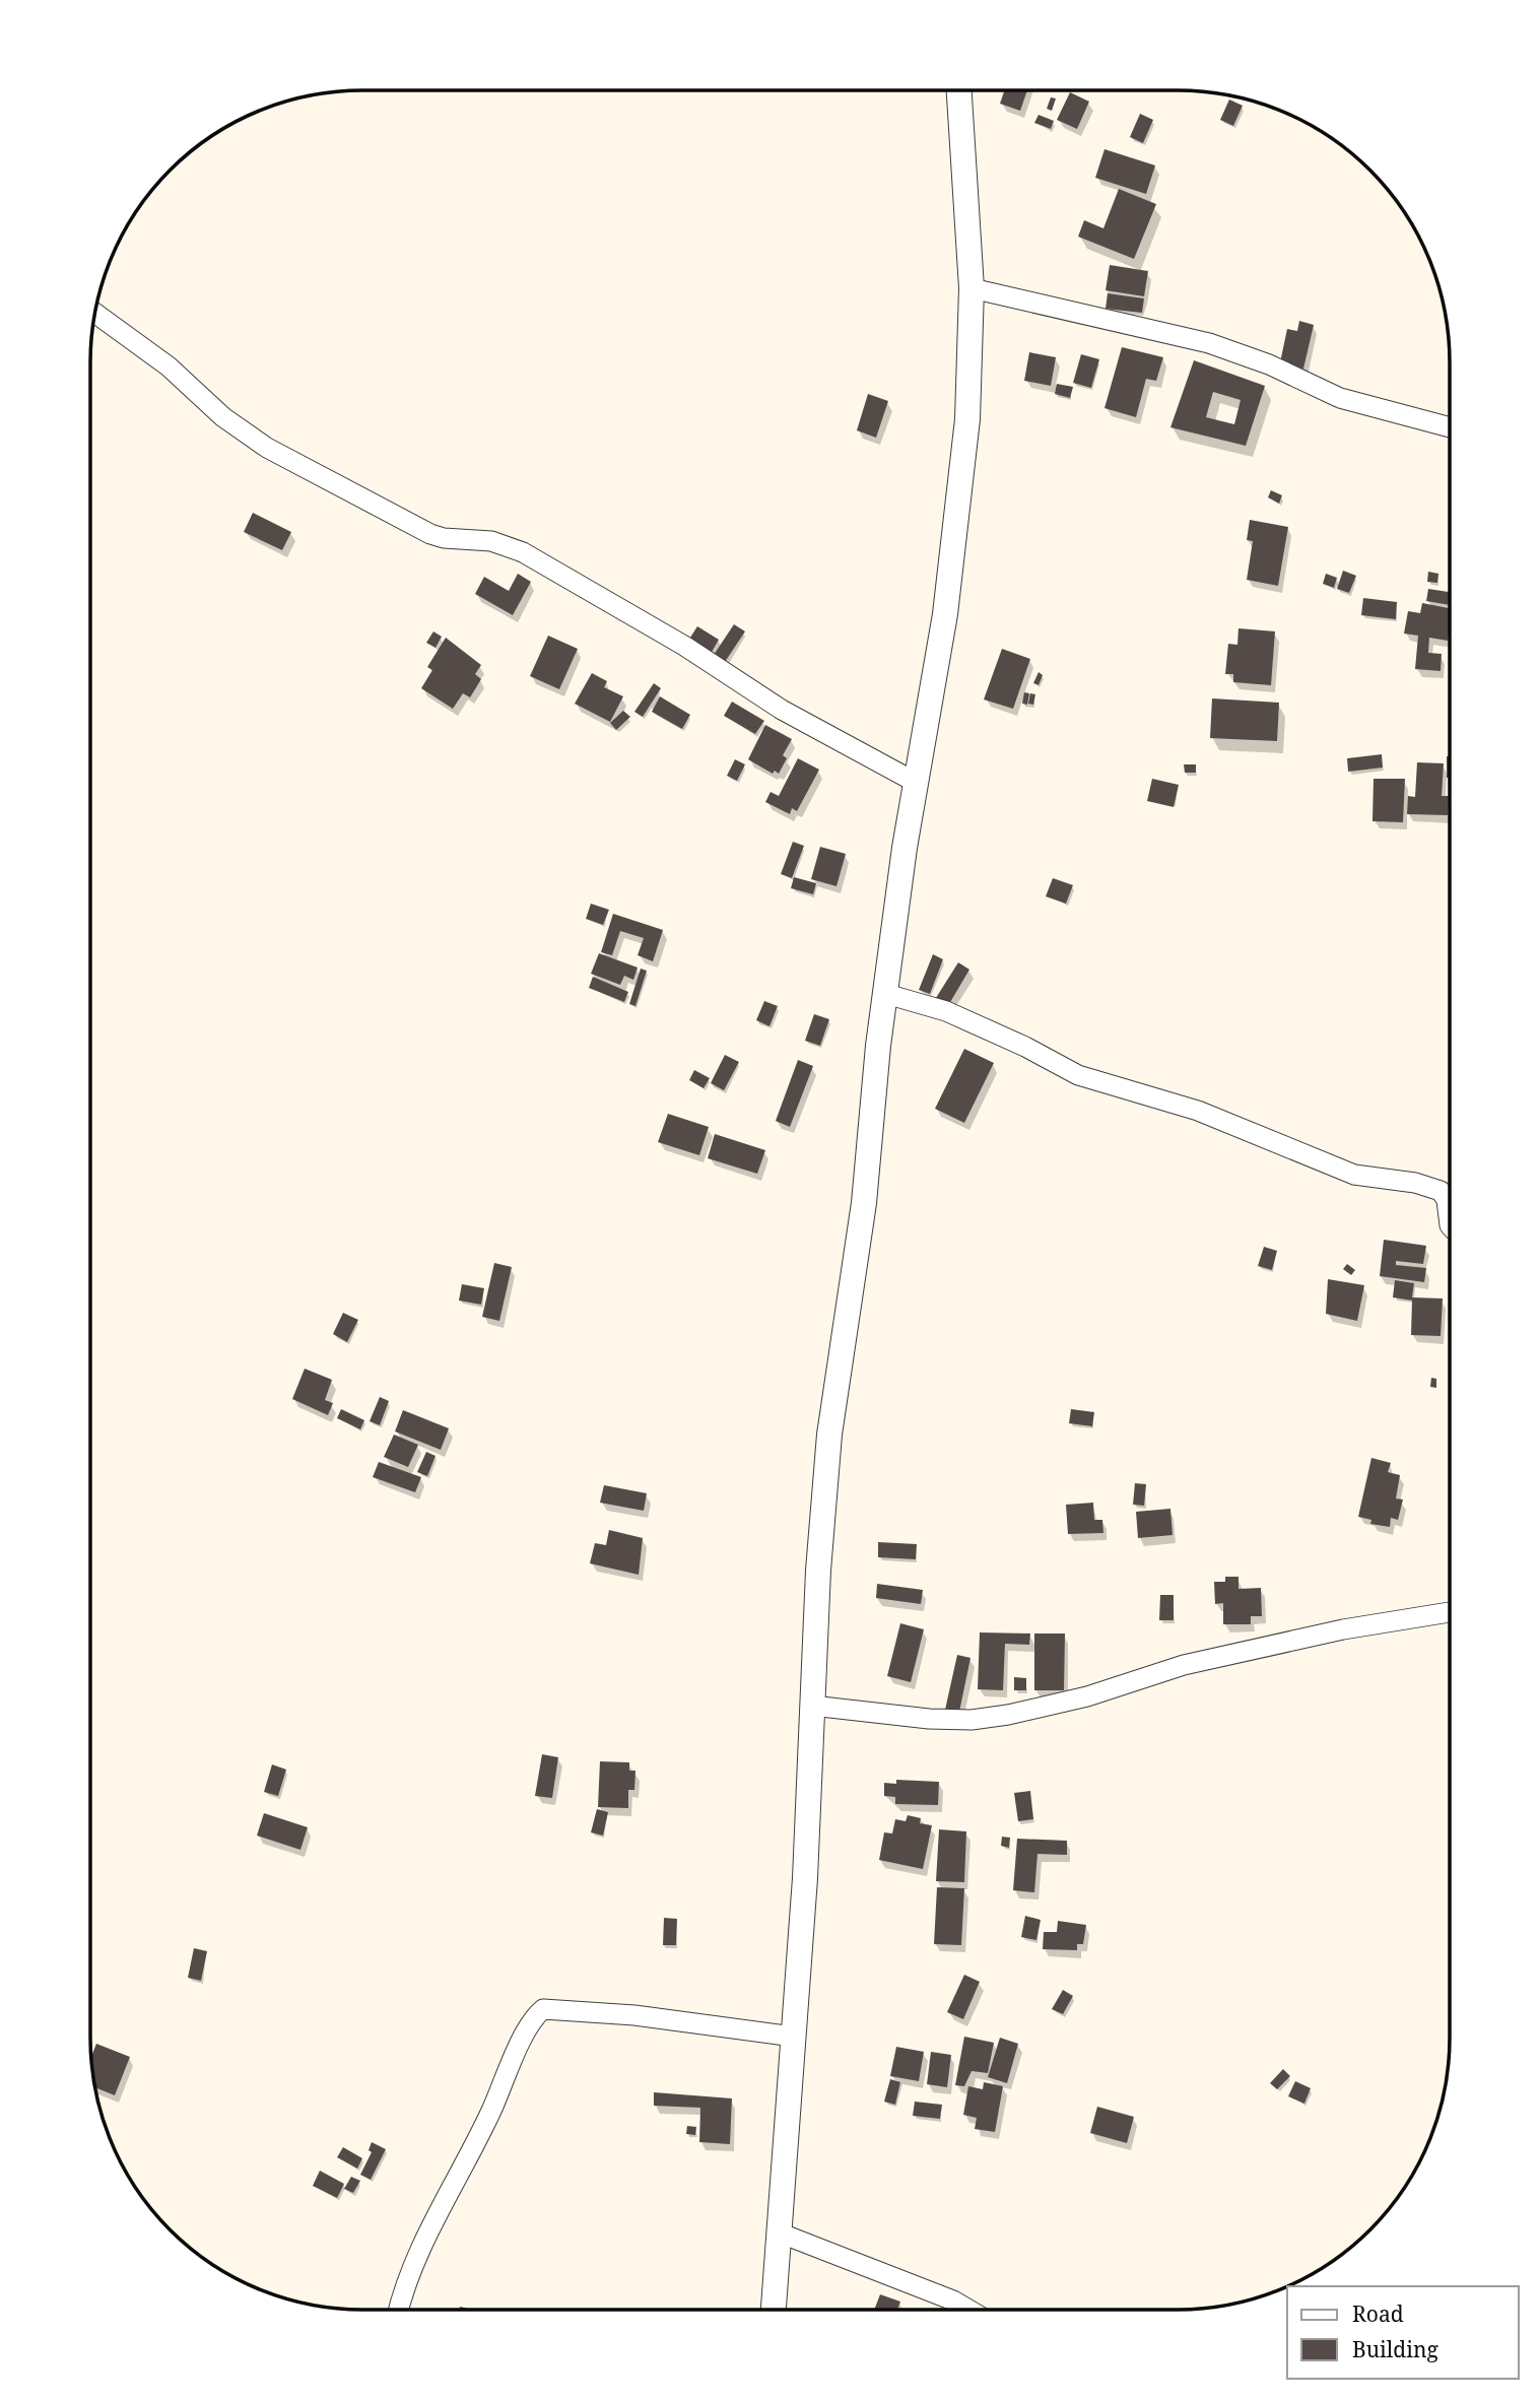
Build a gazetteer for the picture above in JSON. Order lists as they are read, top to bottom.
{
  "legend": ["Road", "Building"]
}
